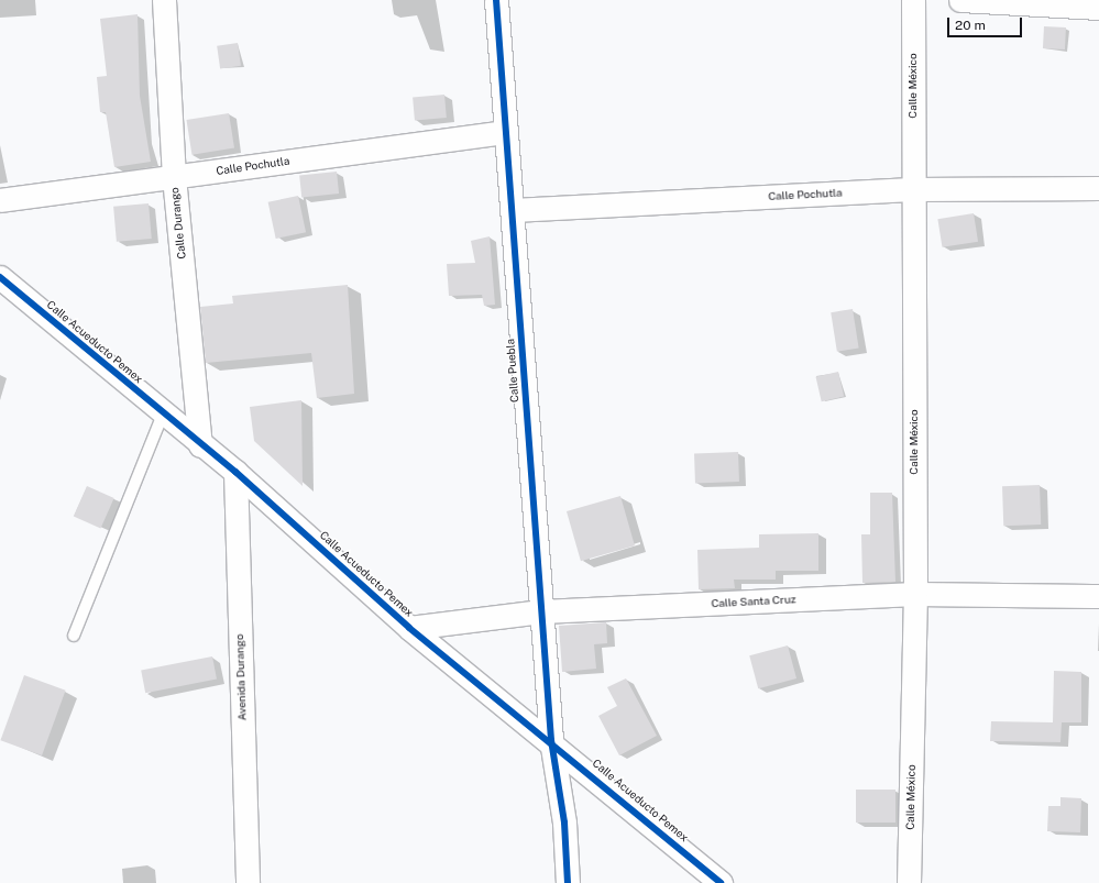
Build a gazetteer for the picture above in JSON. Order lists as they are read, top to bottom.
{
  "streets": {
    "street": [
      "Calle México",
      "Calle Pochutla",
      "Calle Durango",
      "Calle Acueducto Pemex",
      "Calle Puebla",
      "Calle Santa Cruz",
      "Avenida Durango"
    ]
  },
  "crossings": [
    ["Calle México", "Calle Pochutla"],
    ["Calle México", "Calle Santa Cruz"],
    ["Calle Pochutla", "Calle Durango"],
    ["Calle Pochutla", "Calle Puebla"],
    ["Calle Durango", "Calle Acueducto Pemex"],
    ["Calle Acueducto Pemex", "Calle Puebla"],
    ["Calle Acueducto Pemex", "Calle Santa Cruz"],
    ["Calle Acueducto Pemex", "Avenida Durango"],
    ["Calle Puebla", "Calle Santa Cruz"]
  ],
  "scale_bar": "20 m"
}
